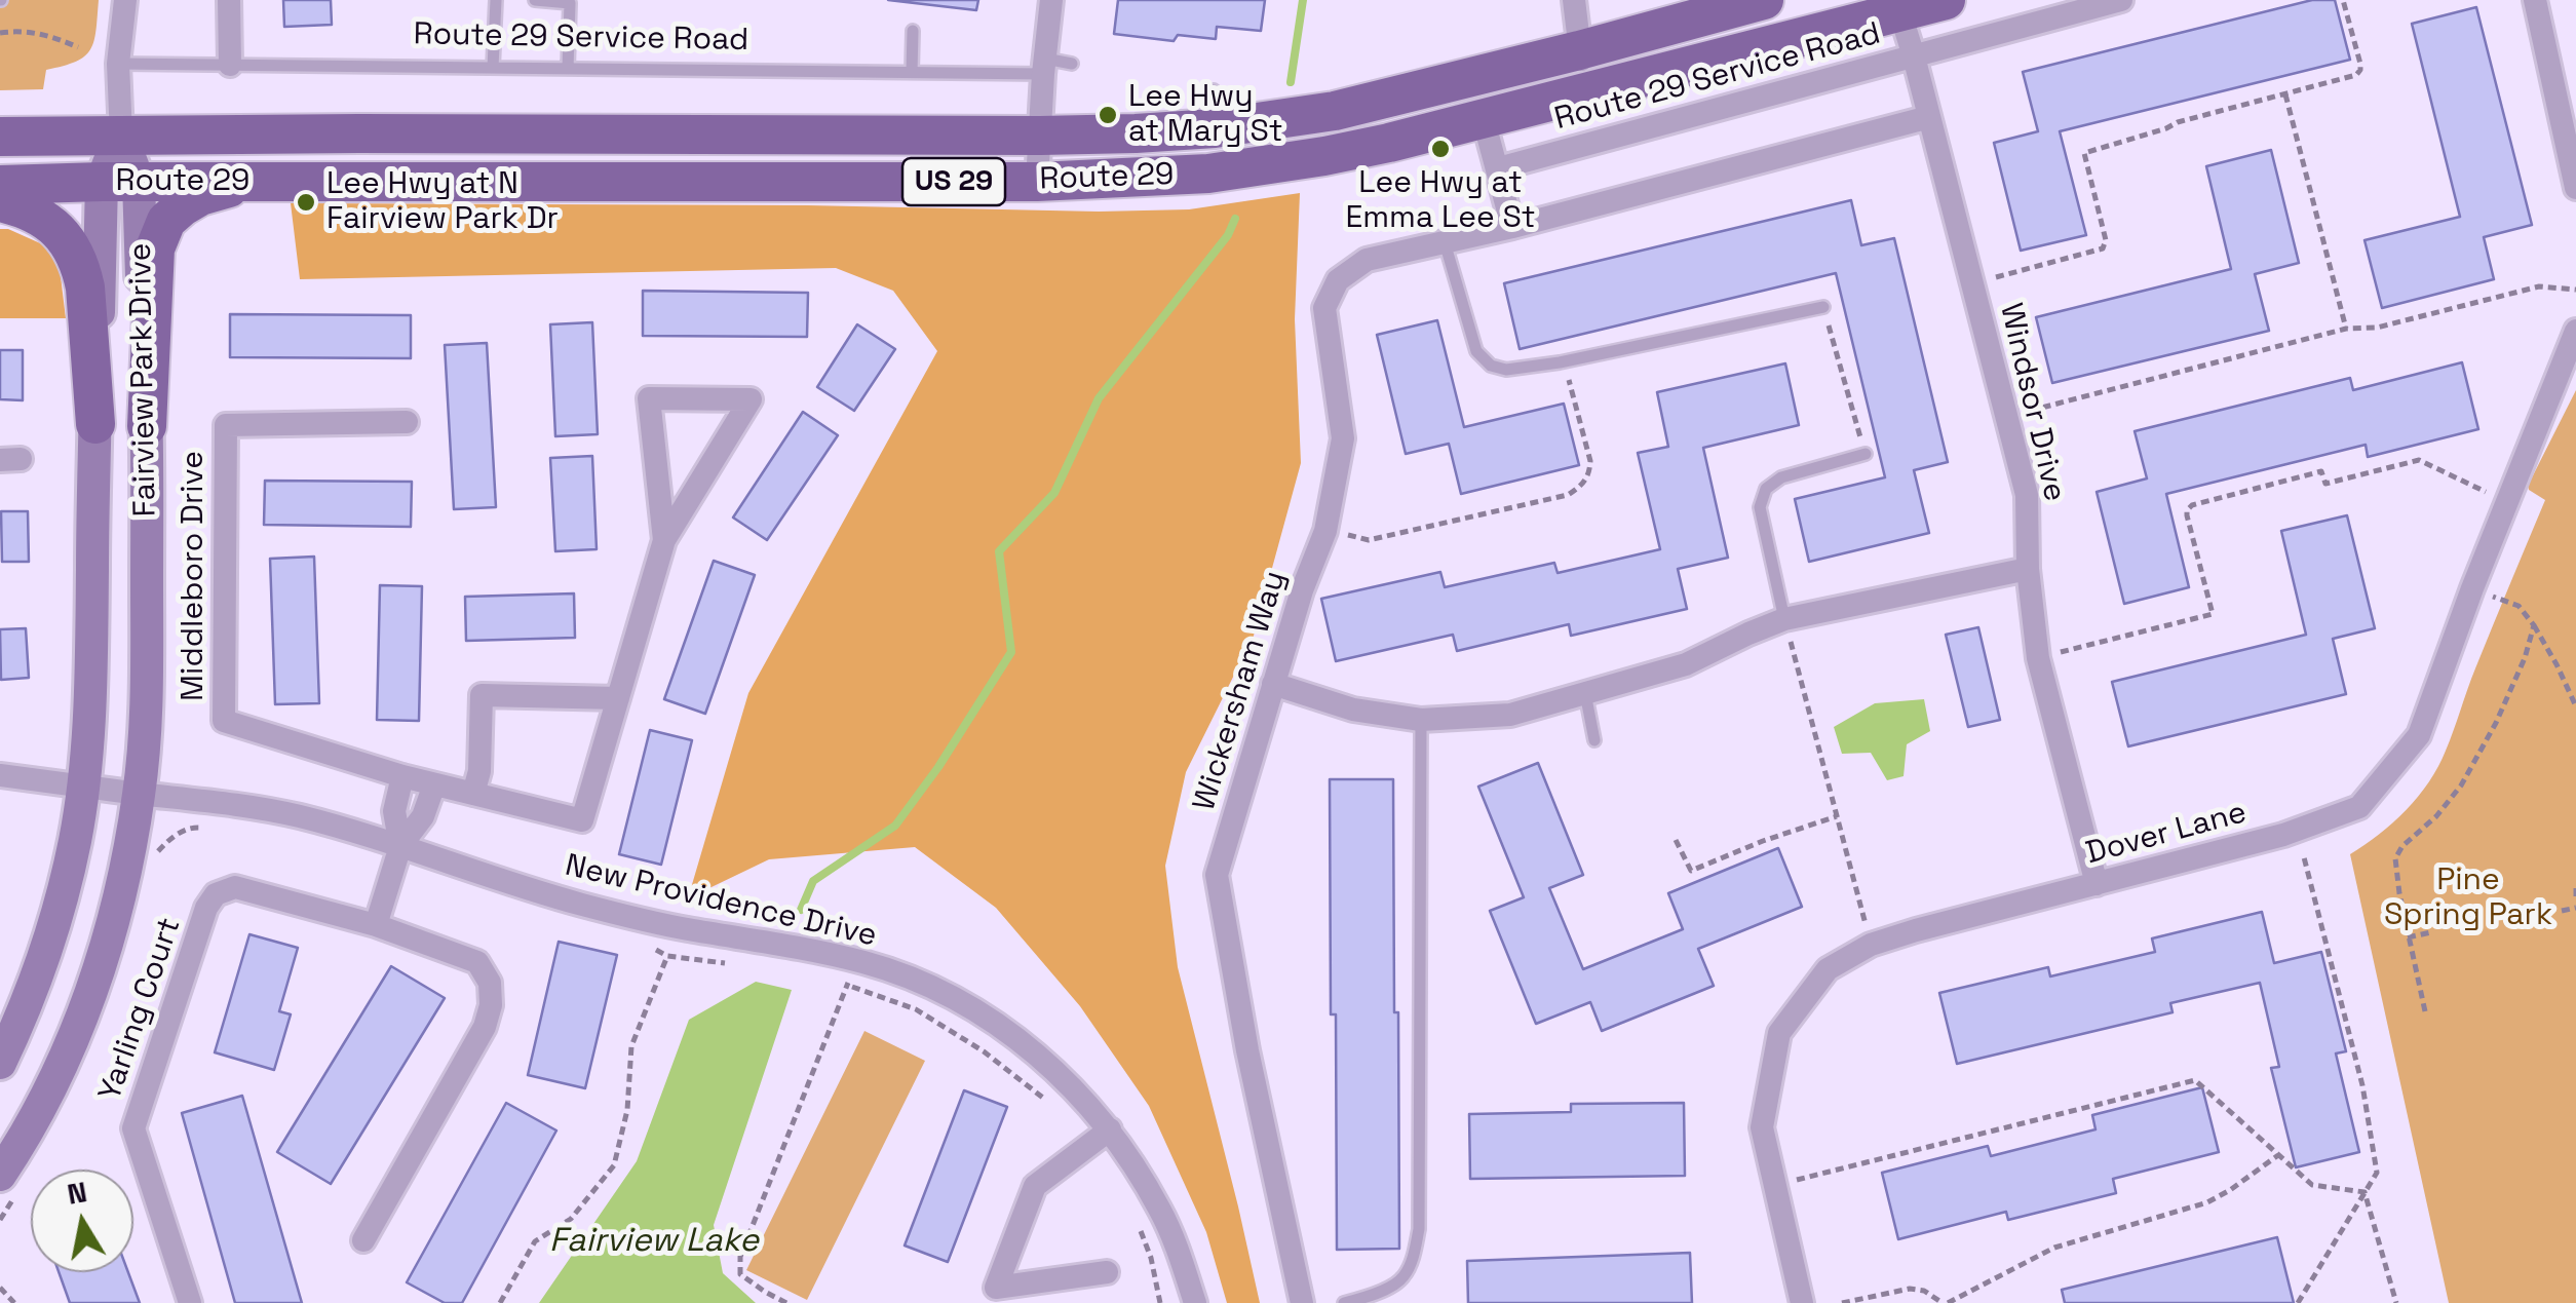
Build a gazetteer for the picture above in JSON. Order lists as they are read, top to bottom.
{
  "streets": {
    "main road": ["Route 29", "US 29", "Fairview Park Drive"],
    "street": [
      "Route 29 Service Road",
      "Windsor Drive",
      "Middleboro Drive",
      "Wickersham Way",
      "Dover Lane",
      "New Providence Drive",
      "Yarling Court"
    ]
  },
  "crossings": [
    ["Route 29 Service Road", "Windsor Drive"],
    ["Route 29", "Fairview Park Drive"],
    ["Route 29", "Windsor Drive"],
    ["Fairview Park Drive", "New Providence Drive"],
    ["Windsor Drive", "Wickersham Way"],
    ["Windsor Drive", "Dover Lane"]
  ],
  "water": ["Fairview Lake"],
  "parks": ["Pine Spring Park"],
  "places": ["Lee Hwy at Mary St", "Lee Hwy at Emma Lee St", "Lee Hwy at N Fairview Park Dr"],
  "north": "top"
}
